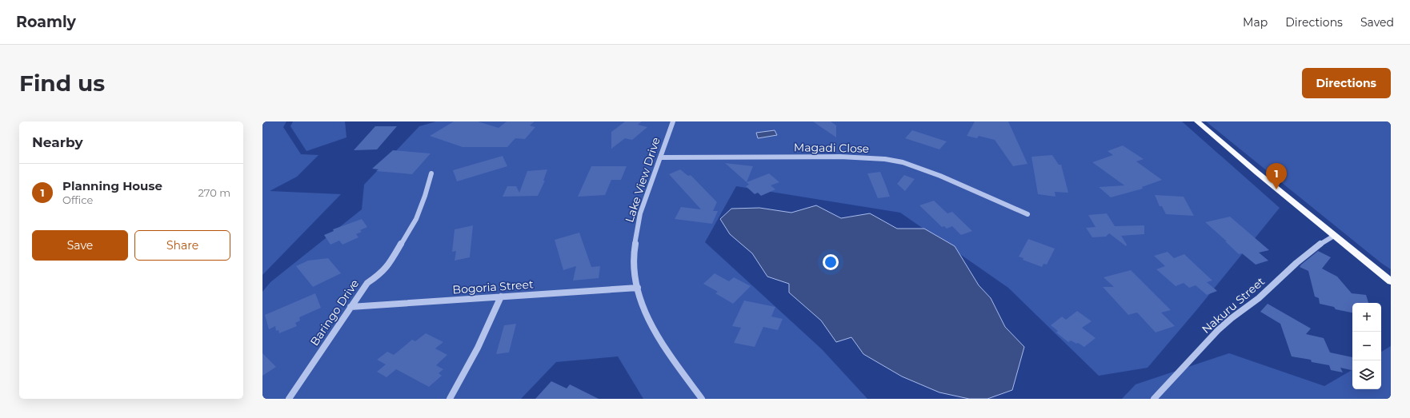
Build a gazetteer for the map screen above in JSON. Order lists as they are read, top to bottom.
{
  "streets": {
    "street": [
      "Magadi Close",
      "Lake View Drive",
      "Bogoria Street",
      "Nakuru Street",
      "Baringo Drive"
    ]
  },
  "crossings": [
    ["Magadi Close", "Lake View Drive"],
    ["Lake View Drive", "Bogoria Street"],
    ["Bogoria Street", "Baringo Drive"]
  ],
  "page": {
    "header": "Roamly",
    "nav": ["Map", "Directions", "Saved"],
    "buttons": [
      "Directions",
      ["Save", "Share"]
    ],
    "title": "Find us",
    "heading": "Nearby",
    "list": [
      {
        "mark": "1",
        "name": "Planning House",
        "note": "Office",
        "value": "270 m"
      }
    ],
    "pins": "1",
    "map_buttons": ["+", "−"]
  }
}
